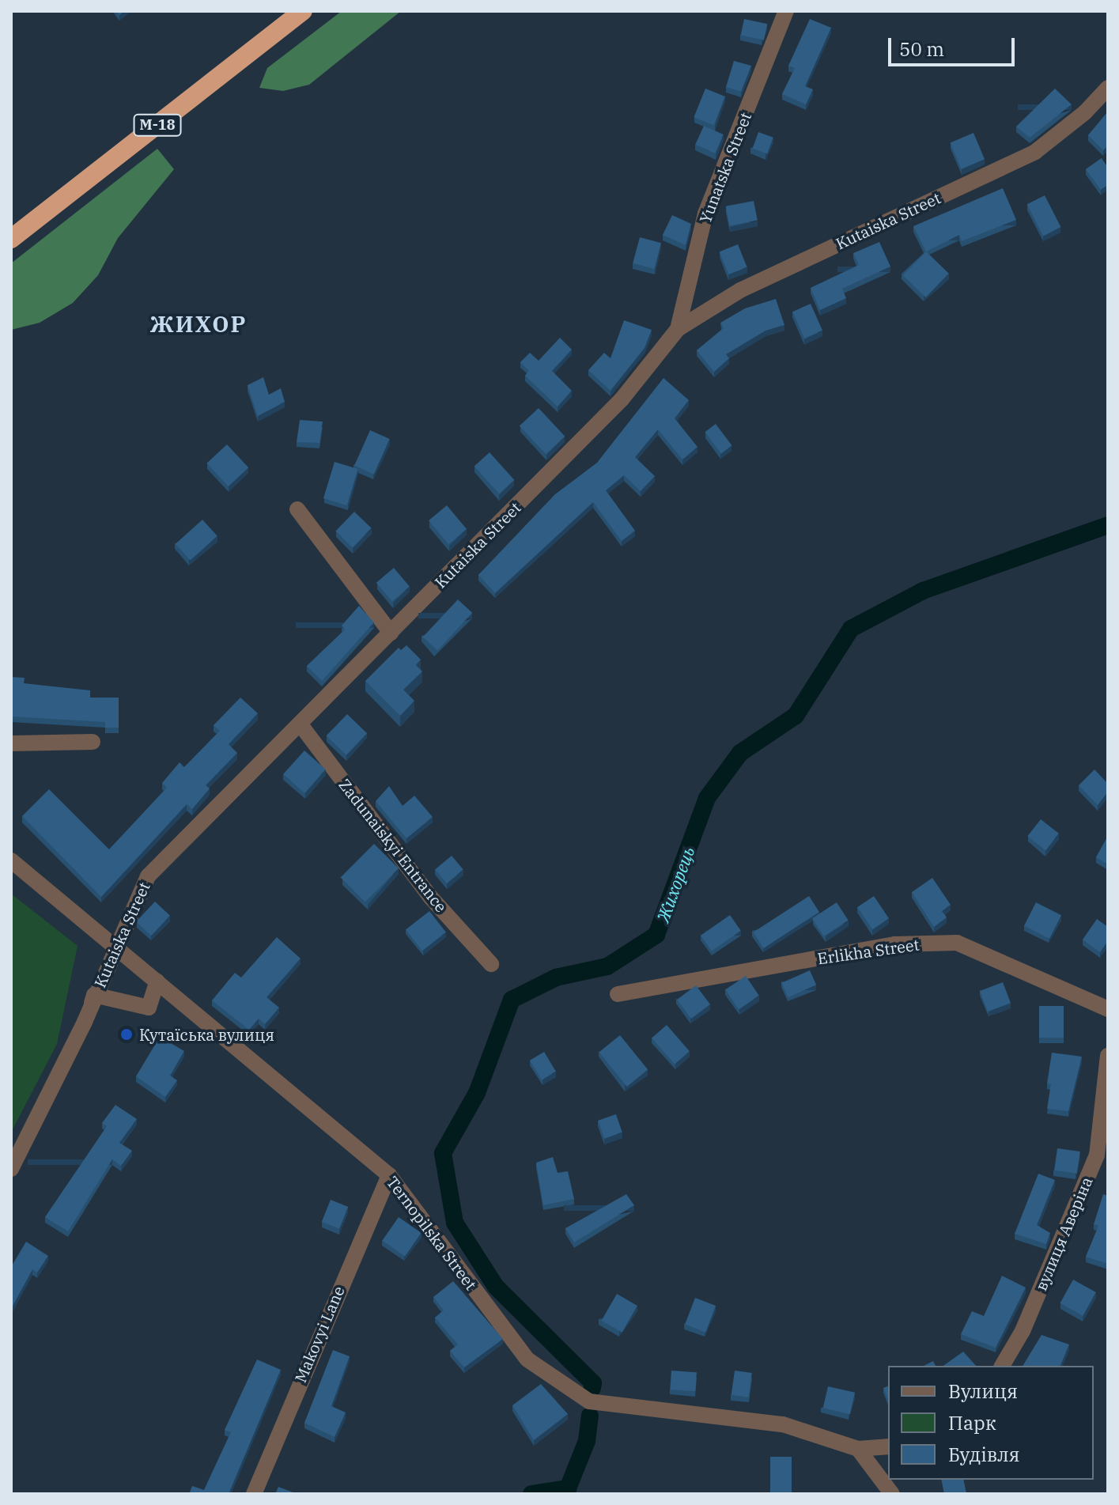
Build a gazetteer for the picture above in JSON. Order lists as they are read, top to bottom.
{
  "streets": {
    "highway": ["М-18"],
    "street": [
      "Yunatska Street",
      "Kutaiska Street",
      "Zadunaiskyi Entrance",
      "Erlikha Street",
      "Ternopilska Street",
      "вулиця Аверіна",
      "Makovyi Lane"
    ]
  },
  "crossings": [
    ["Yunatska Street", "Kutaiska Street"],
    ["Kutaiska Street", "Zadunaiskyi Entrance"],
    ["Kutaiska Street", "Ternopilska Street"],
    ["Ternopilska Street", "Makovyi Lane"]
  ],
  "districts": ["ЖИХОР"],
  "water": ["Жихорець"],
  "places": ["Кутаїська вулиця"],
  "legend": ["Вулиця", "Парк", "Будівля"],
  "scale_bar": "50 m"
}
